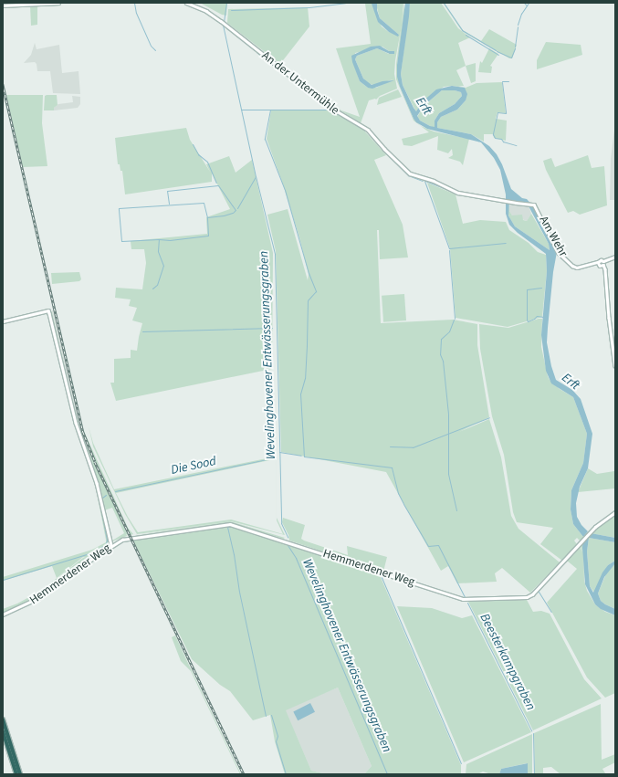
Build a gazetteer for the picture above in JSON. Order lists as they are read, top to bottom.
{
  "streets": {
    "main road": ["An der Untermühle", "Am Wehr", "Hemmerdener Weg"]
  },
  "crossings": [
    ["An der Untermühle", "Am Wehr"]
  ],
  "water": [
    "Erft",
    "Wevelinghovener Entwässerungsgraben",
    "Die Sood",
    "Beesterkampgraben"
  ]
}
